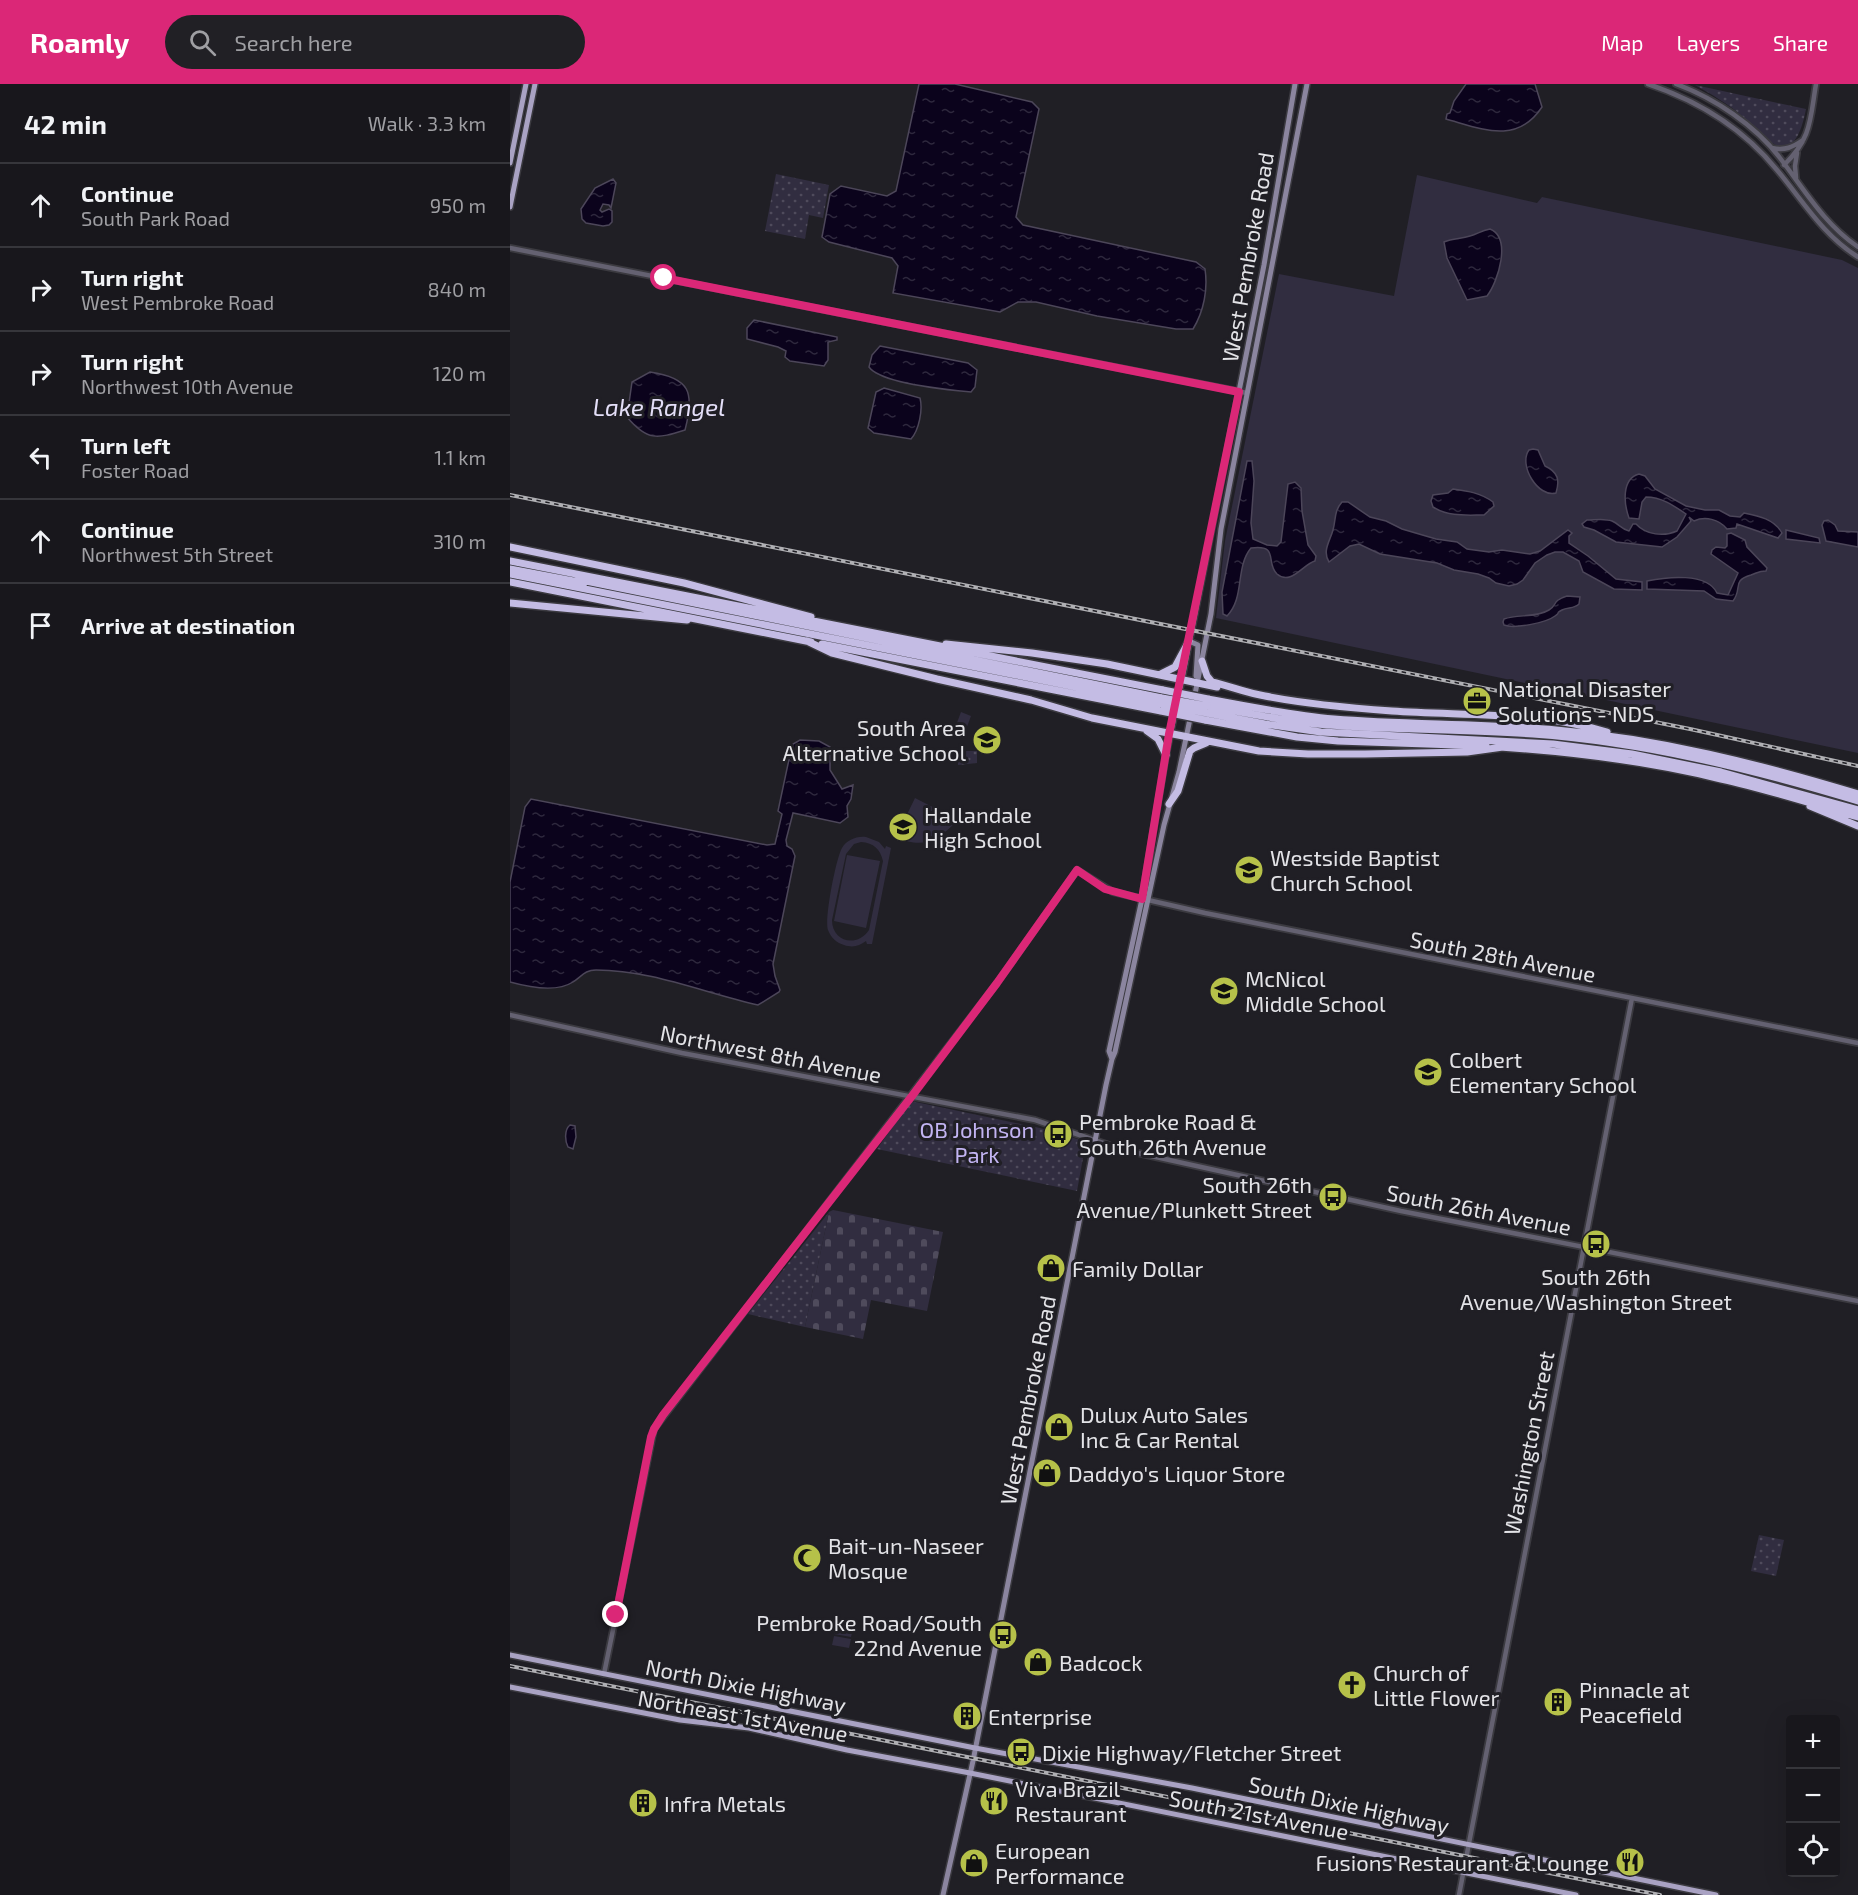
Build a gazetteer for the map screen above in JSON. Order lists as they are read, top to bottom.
{
  "streets": {
    "main road": [
      "West Pembroke Road",
      "North Dixie Highway",
      "Northeast 1st Avenue",
      "South Dixie Highway",
      "South 21st Avenue"
    ],
    "street": [
      "South 28th Avenue",
      "Northwest 8th Avenue",
      "South 26th Avenue",
      "Washington Street"
    ]
  },
  "crossings": [
    ["West Pembroke Road", "South 28th Avenue"],
    ["West Pembroke Road", "Northwest 8th Avenue"],
    ["West Pembroke Road", "South 26th Avenue"],
    ["West Pembroke Road", "North Dixie Highway"],
    ["West Pembroke Road", "Northeast 1st Avenue"],
    ["West Pembroke Road", "South Dixie Highway"],
    ["West Pembroke Road", "South 21st Avenue"],
    ["South 28th Avenue", "Northwest 8th Avenue"],
    ["South 28th Avenue", "Washington Street"],
    ["Northwest 8th Avenue", "South 26th Avenue"],
    ["South 26th Avenue", "Washington Street"],
    ["Washington Street", "South Dixie Highway"],
    ["Washington Street", "South 21st Avenue"],
    ["North Dixie Highway", "South Dixie Highway"],
    ["Northeast 1st Avenue", "South 21st Avenue"]
  ],
  "water": ["Lake Rangel"],
  "parks": ["OB Johnson Park"],
  "places": {
    "office": ["National Disaster Solutions - NDS"],
    "school or university": [
      "South Area Alternative School",
      "Hallandale High School",
      "Westside Baptist Church School",
      "McNicol Middle School",
      "Colbert Elementary School"
    ],
    "bus stop": [
      "Pembroke Road & South 26th Avenue",
      "South 26th Avenue/Plunkett Street",
      "South 26th Avenue/Washington Street",
      "Pembroke Road/South 22nd Avenue",
      "Dixie Highway/Fletcher Street"
    ],
    "shop": [
      "Family Dollar",
      "Dulux Auto Sales Inc & Car Rental",
      "Daddyo's Liquor Store",
      "Badcock",
      "European Performance"
    ],
    "mosque": ["Bait-un-Naseer Mosque"],
    "church": ["Church of Little Flower"],
    "building": ["Pinnacle at Peacefield", "Enterprise", "Infra Metals"],
    "restaurant": ["Viva Brazil Restaurant", "Fusions Restaurant & Lounge"]
  },
  "page": {
    "header": "Roamly",
    "search": "Search here",
    "nav": ["Map", "Layers", "Share"],
    "heading": ["42 min", "Walk · 3.3 km"],
    "list": [
      ["Continue", "South Park Road", "950 m"],
      ["Turn right", "West Pembroke Road", "840 m"],
      ["Turn right", "Northwest 10th Avenue", "120 m"],
      ["Turn left", "Foster Road", "1.1 km"],
      ["Continue", "Northwest 5th Street", "310 m"],
      "Arrive at destination"
    ],
    "map_buttons": ["+", "−"]
  }
}
